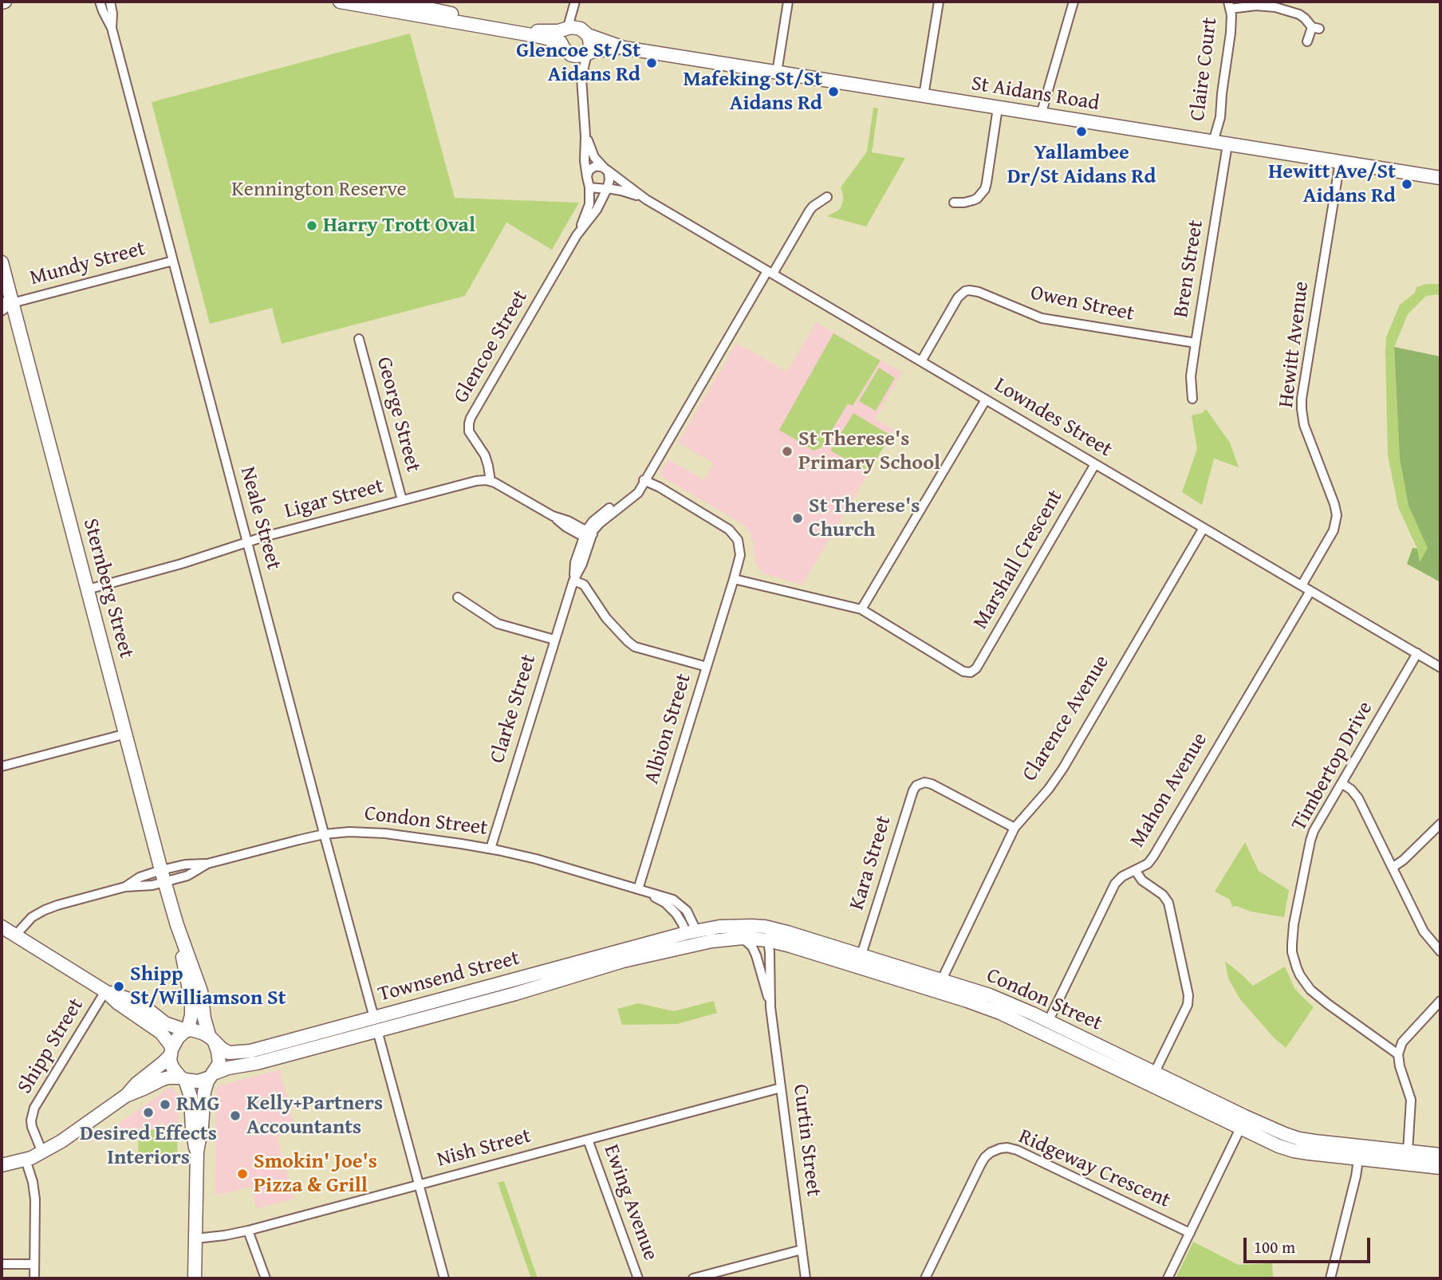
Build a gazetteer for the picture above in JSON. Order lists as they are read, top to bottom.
{
  "streets": {
    "main road": [
      "St Aidans Road",
      "Sternberg Street",
      "Condon Street",
      "Townsend Street"
    ],
    "street": [
      "Claire Court",
      "Mundy Street",
      "Bren Street",
      "Owen Street",
      "Hewitt Avenue",
      "Glencoe Street",
      "George Street",
      "Lowndes Street",
      "Ligar Street",
      "Neale Street",
      "Marshall Crescent",
      "Clarke Street",
      "Clarence Avenue",
      "Albion Street",
      "Timbertop Drive",
      "Mahon Avenue",
      "Kara Street",
      "Shipp Street",
      "Curtin Street",
      "Nish Street",
      "Ridgeway Crescent",
      "Ewing Avenue"
    ]
  },
  "crossings": [
    ["Claire Court", "St Aidans Road"],
    ["St Aidans Road", "Bren Street"],
    ["St Aidans Road", "Hewitt Avenue"],
    ["Mundy Street", "Neale Street"],
    ["Mundy Street", "Sternberg Street"],
    ["Bren Street", "Owen Street"],
    ["Hewitt Avenue", "Lowndes Street"],
    ["Glencoe Street", "Lowndes Street"],
    ["Glencoe Street", "Ligar Street"],
    ["George Street", "Ligar Street"],
    ["Lowndes Street", "Marshall Crescent"],
    ["Lowndes Street", "Clarke Street"],
    ["Lowndes Street", "Clarence Avenue"],
    ["Lowndes Street", "Timbertop Drive"],
    ["Lowndes Street", "Mahon Avenue"],
    ["Ligar Street", "Neale Street"],
    ["Ligar Street", "Sternberg Street"],
    ["Neale Street", "Condon Street"],
    ["Neale Street", "Townsend Street"],
    ["Neale Street", "Nish Street"],
    ["Marshall Crescent", "Clarke Street"],
    ["Marshall Crescent", "Albion Street"],
    ["Sternberg Street", "Condon Street"],
    ["Sternberg Street", "Townsend Street"],
    ["Clarke Street", "Albion Street"],
    ["Clarke Street", "Condon Street"],
    ["Clarence Avenue", "Condon Street"],
    ["Albion Street", "Condon Street"],
    ["Mahon Avenue", "Condon Street"],
    ["Condon Street", "Kara Street"],
    ["Condon Street", "Townsend Street"],
    ["Condon Street", "Curtin Street"],
    ["Curtin Street", "Nish Street"],
    ["Nish Street", "Ewing Avenue"]
  ],
  "parks": ["Kennington Reserve"],
  "places": [
    "Glencoe St/St Aidans Rd",
    "Mafeking St/St Aidans Rd",
    "Yallambee Dr/St Aidans Rd",
    "Hewitt Ave/St Aidans Rd",
    "Harry Trott Oval",
    "St Therese's Primary School",
    "St Therese's Church",
    "Shipp St/Williamson St",
    "RMG",
    "Desired Effects Interiors",
    "Kelly+Partners Accountants",
    "Smokin' Joe's Pizza & Grill"
  ],
  "scale_bar": "100 m"
}
